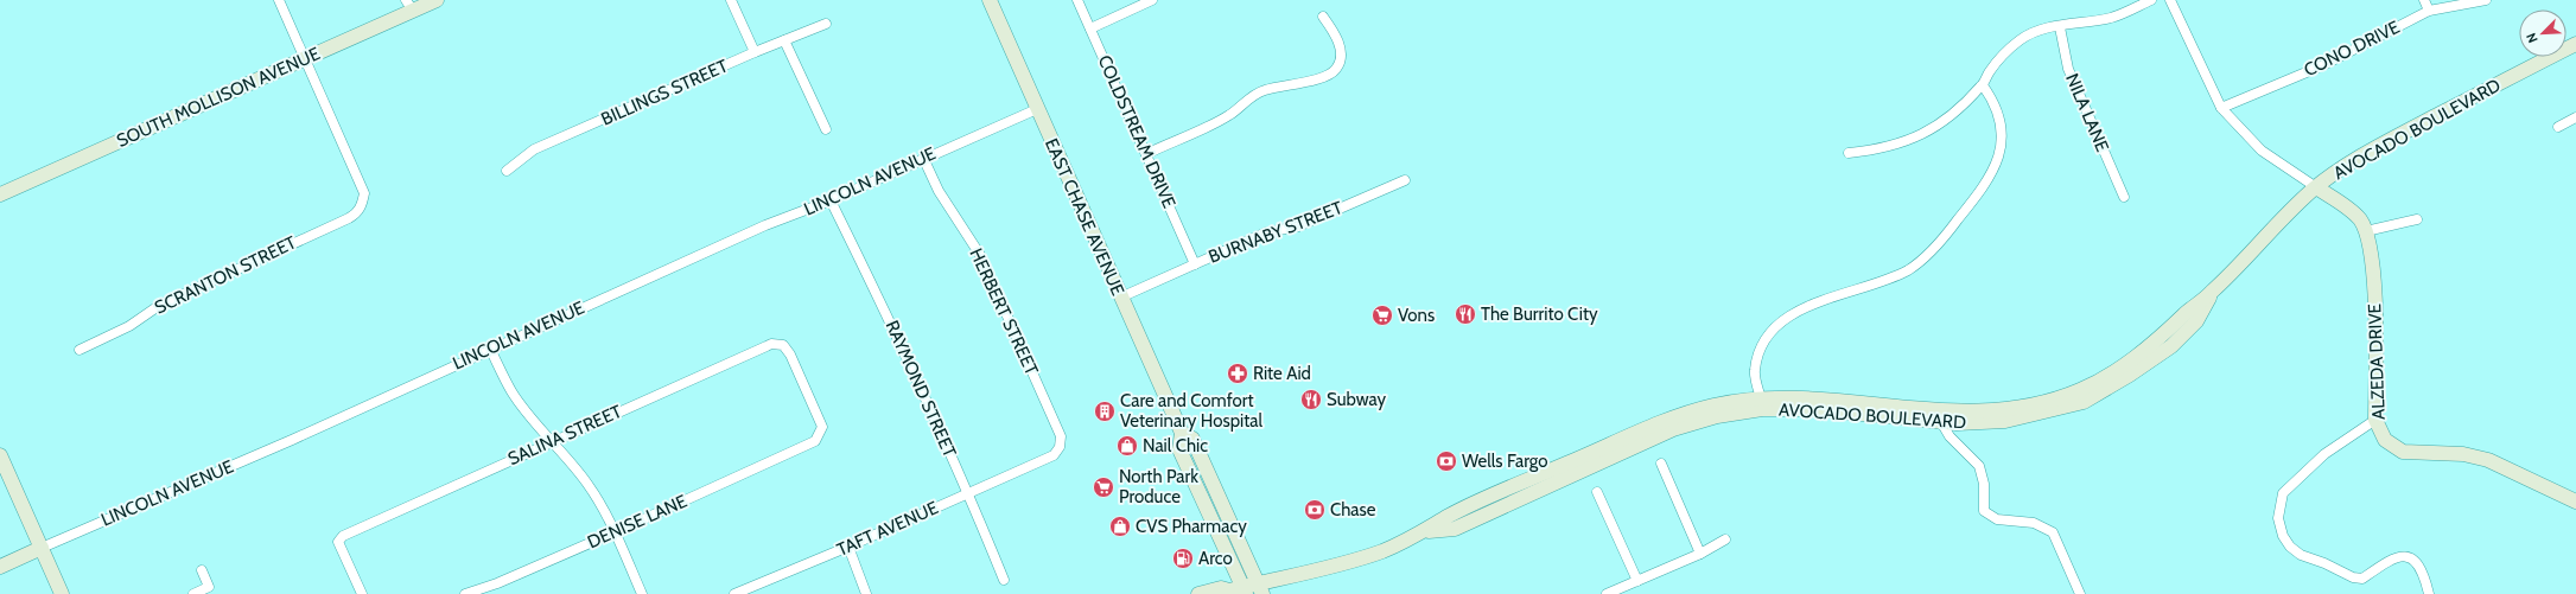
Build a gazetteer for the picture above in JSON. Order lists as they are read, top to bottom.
{
  "streets": {
    "main road": [
      "SOUTH MOLLISON AVENUE",
      "AVOCADO BOULEVARD",
      "LINCOLN AVENUE",
      "EAST CHASE AVENUE",
      "ALZEDA DRIVE"
    ],
    "street": [
      "CONO DRIVE",
      "BILLINGS STREET",
      "NILA LANE",
      "COLDSTREAM DRIVE",
      "BURNABY STREET",
      "SCRANTON STREET",
      "HERBERT STREET",
      "RAYMOND STREET",
      "SALINA STREET",
      "DENISE LANE",
      "TAFT AVENUE"
    ]
  },
  "crossings": [
    ["SOUTH MOLLISON AVENUE", "SCRANTON STREET"],
    ["AVOCADO BOULEVARD", "EAST CHASE AVENUE"],
    ["AVOCADO BOULEVARD", "ALZEDA DRIVE"],
    ["COLDSTREAM DRIVE", "BURNABY STREET"],
    ["LINCOLN AVENUE", "EAST CHASE AVENUE"],
    ["LINCOLN AVENUE", "HERBERT STREET"],
    ["LINCOLN AVENUE", "RAYMOND STREET"],
    ["EAST CHASE AVENUE", "BURNABY STREET"],
    ["HERBERT STREET", "TAFT AVENUE"],
    ["RAYMOND STREET", "TAFT AVENUE"],
    ["SALINA STREET", "DENISE LANE"]
  ],
  "places": {
    "restaurant": ["The Burrito City", "Subway"],
    "supermarket": ["Vons", "North Park Produce"],
    "pharmacy": ["Rite Aid"],
    "building": ["Care and Comfort Veterinary Hospital"],
    "shop": ["Nail Chic", "CVS Pharmacy"],
    "bank": ["Wells Fargo", "Chase"],
    "fuel station": ["Arco"]
  },
  "north": "bottom left"
}
